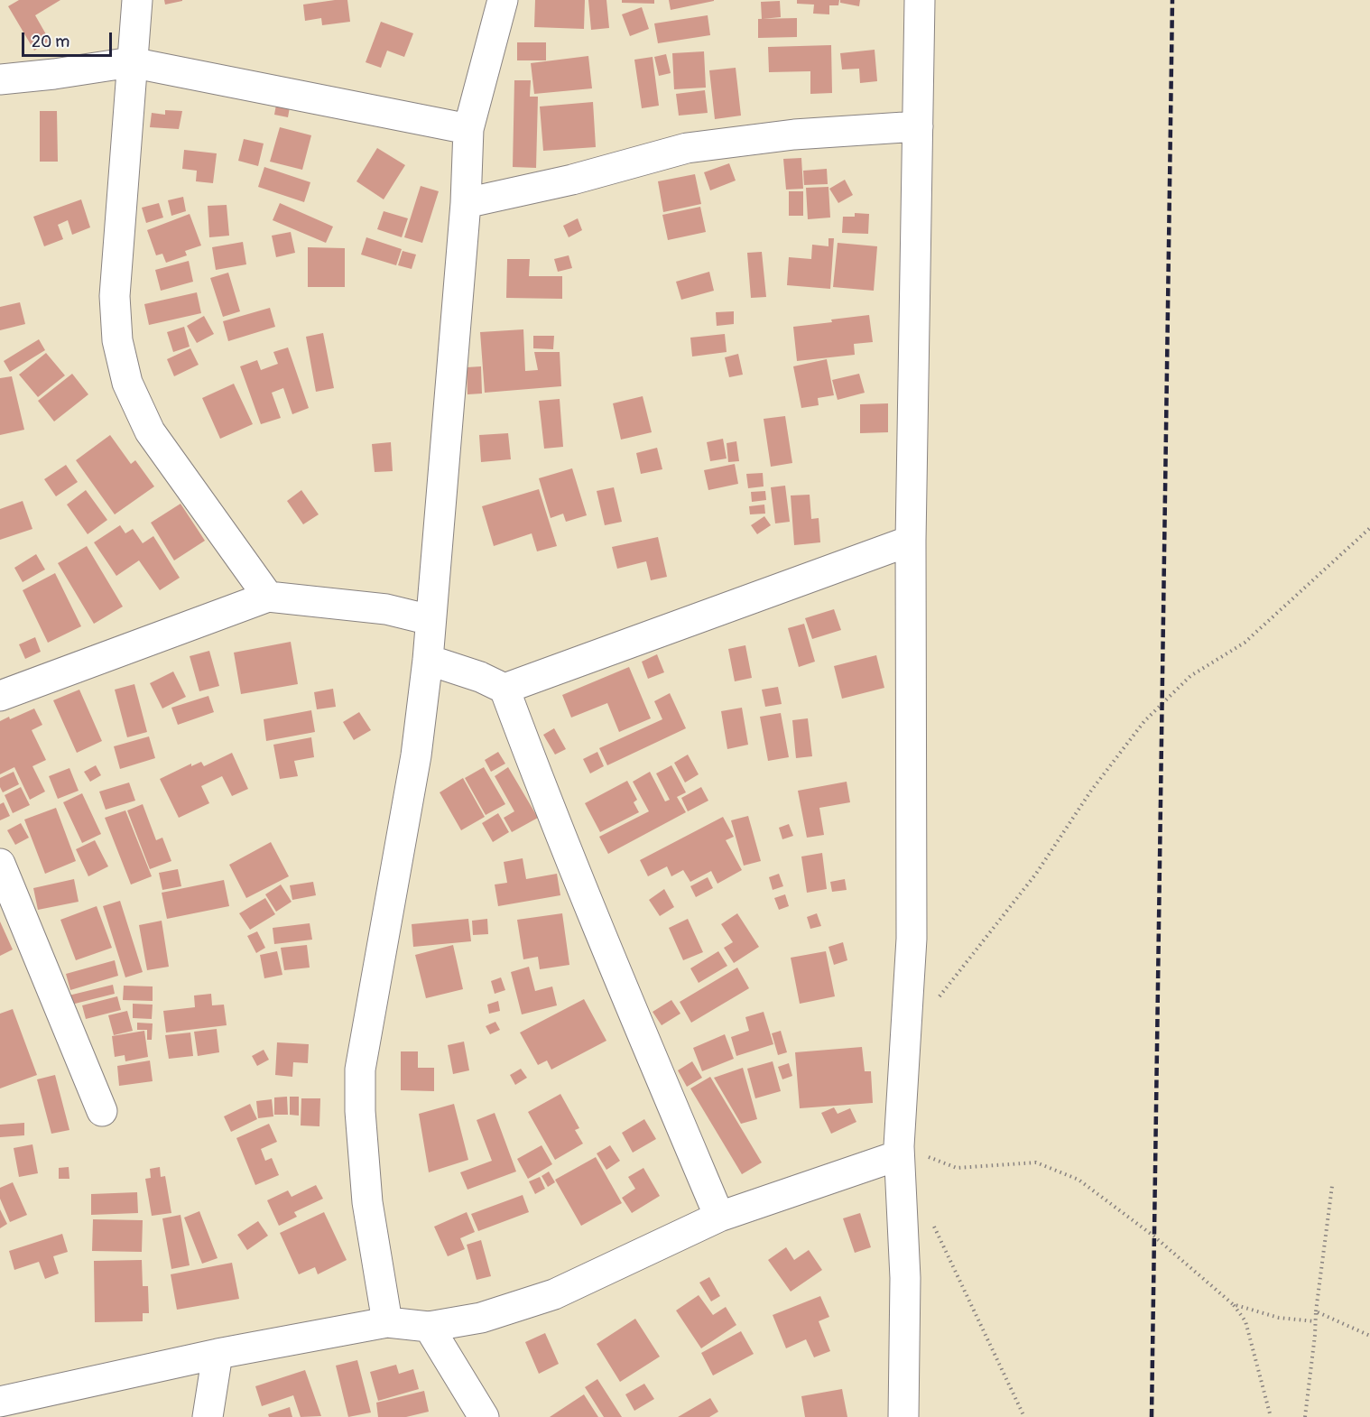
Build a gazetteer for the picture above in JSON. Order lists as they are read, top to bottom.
{
  "scale_bar": "20 m"
}
